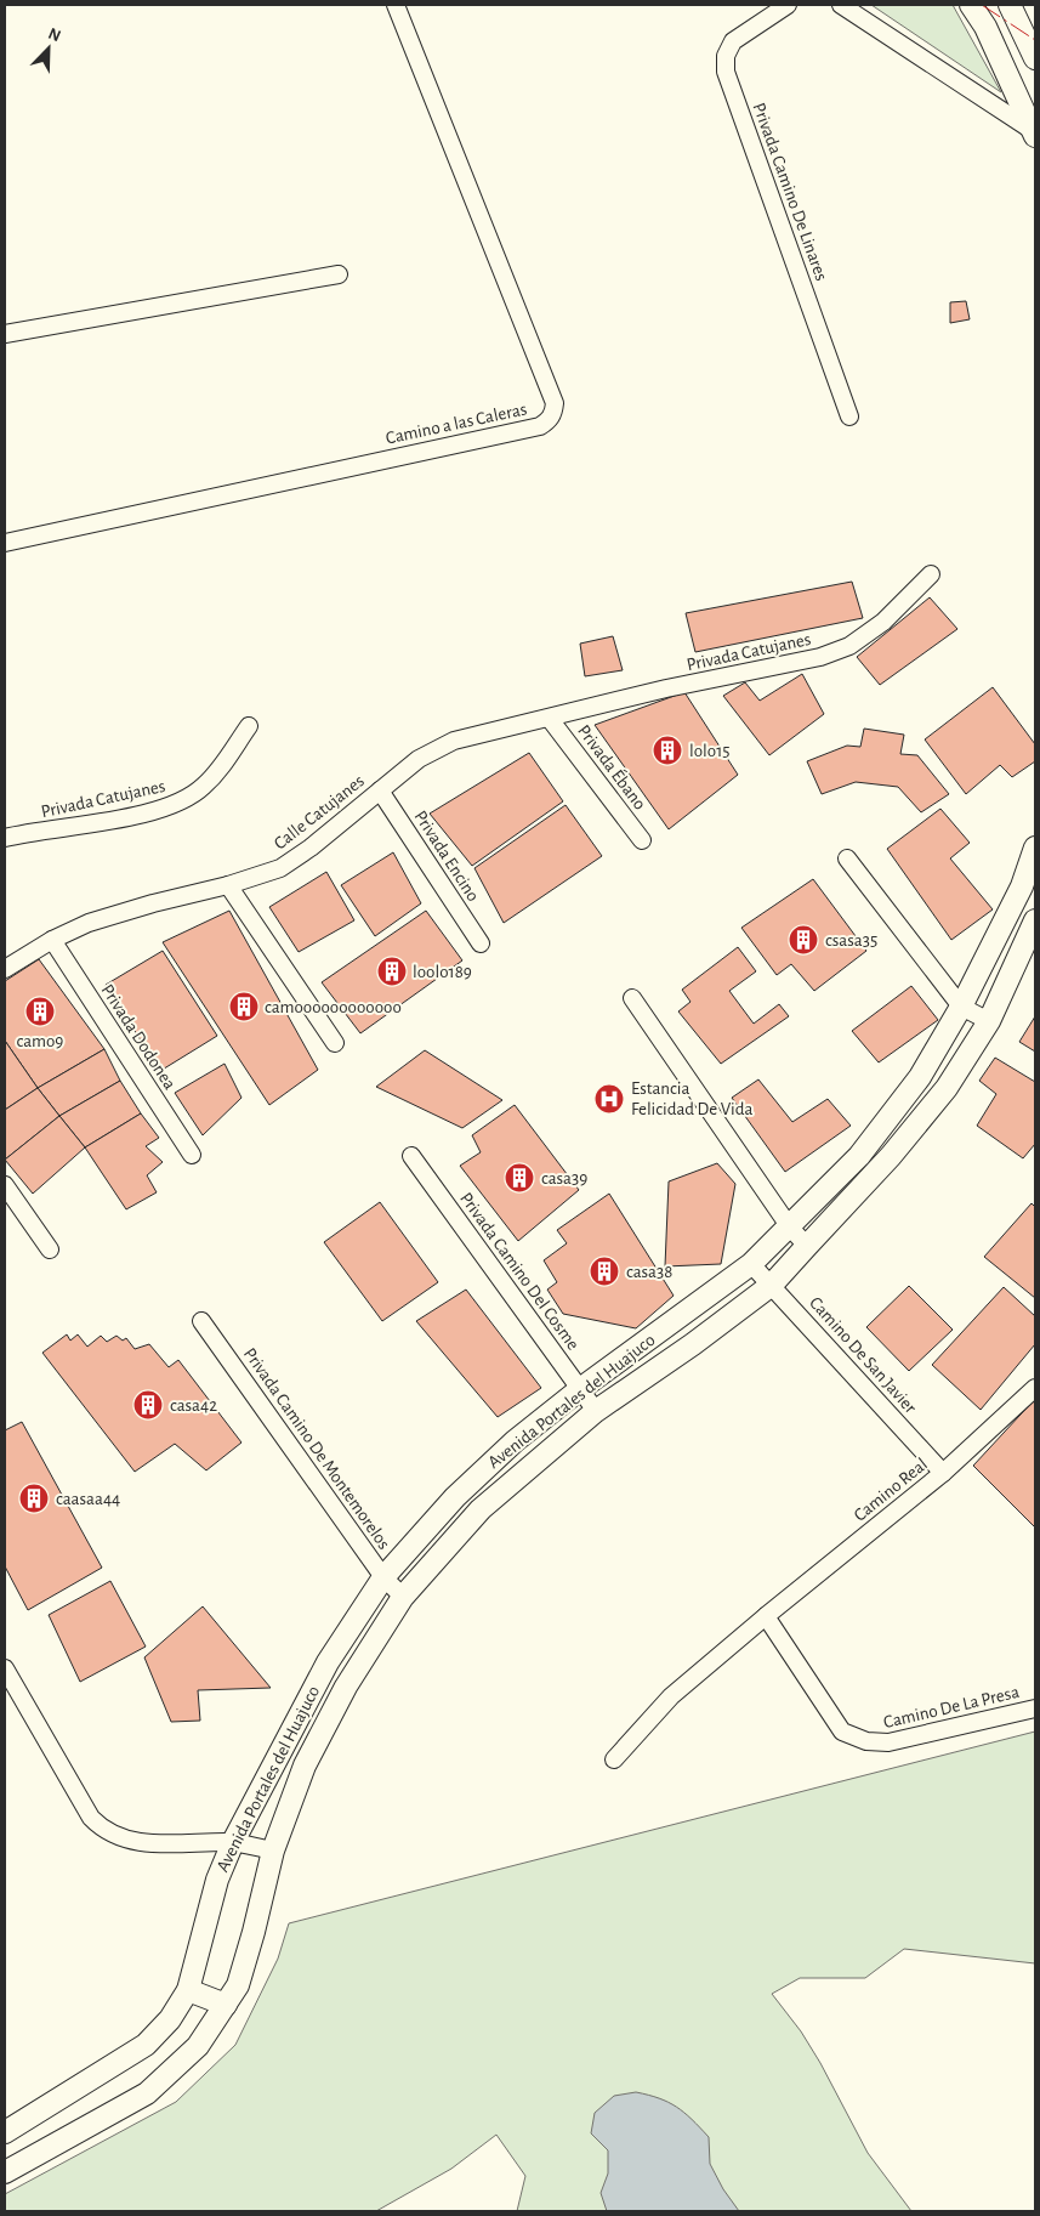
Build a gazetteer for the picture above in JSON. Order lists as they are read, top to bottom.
{
  "streets": {
    "street": [
      "Privada Camino De Linares",
      "Camino a las Caleras",
      "Privada Catujanes",
      "Privada Ébano",
      "Calle Catujanes",
      "Privada Encino",
      "Privada Dodonea",
      "Privada Camino Del Cosme",
      "Camino De San Javier",
      "Avenida Portales del Huajuco",
      "Privada Camino De Montemorelos",
      "Camino Real",
      "Camino De La Presa"
    ]
  },
  "crossings": [
    ["Privada Catujanes", "Privada Ébano"],
    ["Privada Catujanes", "Calle Catujanes"],
    ["Privada Ébano", "Calle Catujanes"],
    ["Calle Catujanes", "Privada Encino"],
    ["Calle Catujanes", "Privada Dodonea"],
    ["Privada Camino Del Cosme", "Avenida Portales del Huajuco"],
    ["Camino De San Javier", "Avenida Portales del Huajuco"],
    ["Camino De San Javier", "Camino Real"],
    ["Avenida Portales del Huajuco", "Privada Camino De Montemorelos"],
    ["Camino Real", "Camino De La Presa"]
  ],
  "places": {
    "building": [
      "lolo15",
      "csasa35",
      "loolo189",
      "camoooooooooooo",
      "camo9",
      "casa39",
      "casa38",
      "casa42",
      "caasaa44"
    ],
    "hospital": ["Estancia Felicidad De Vida"]
  },
  "north": "top right"
}
